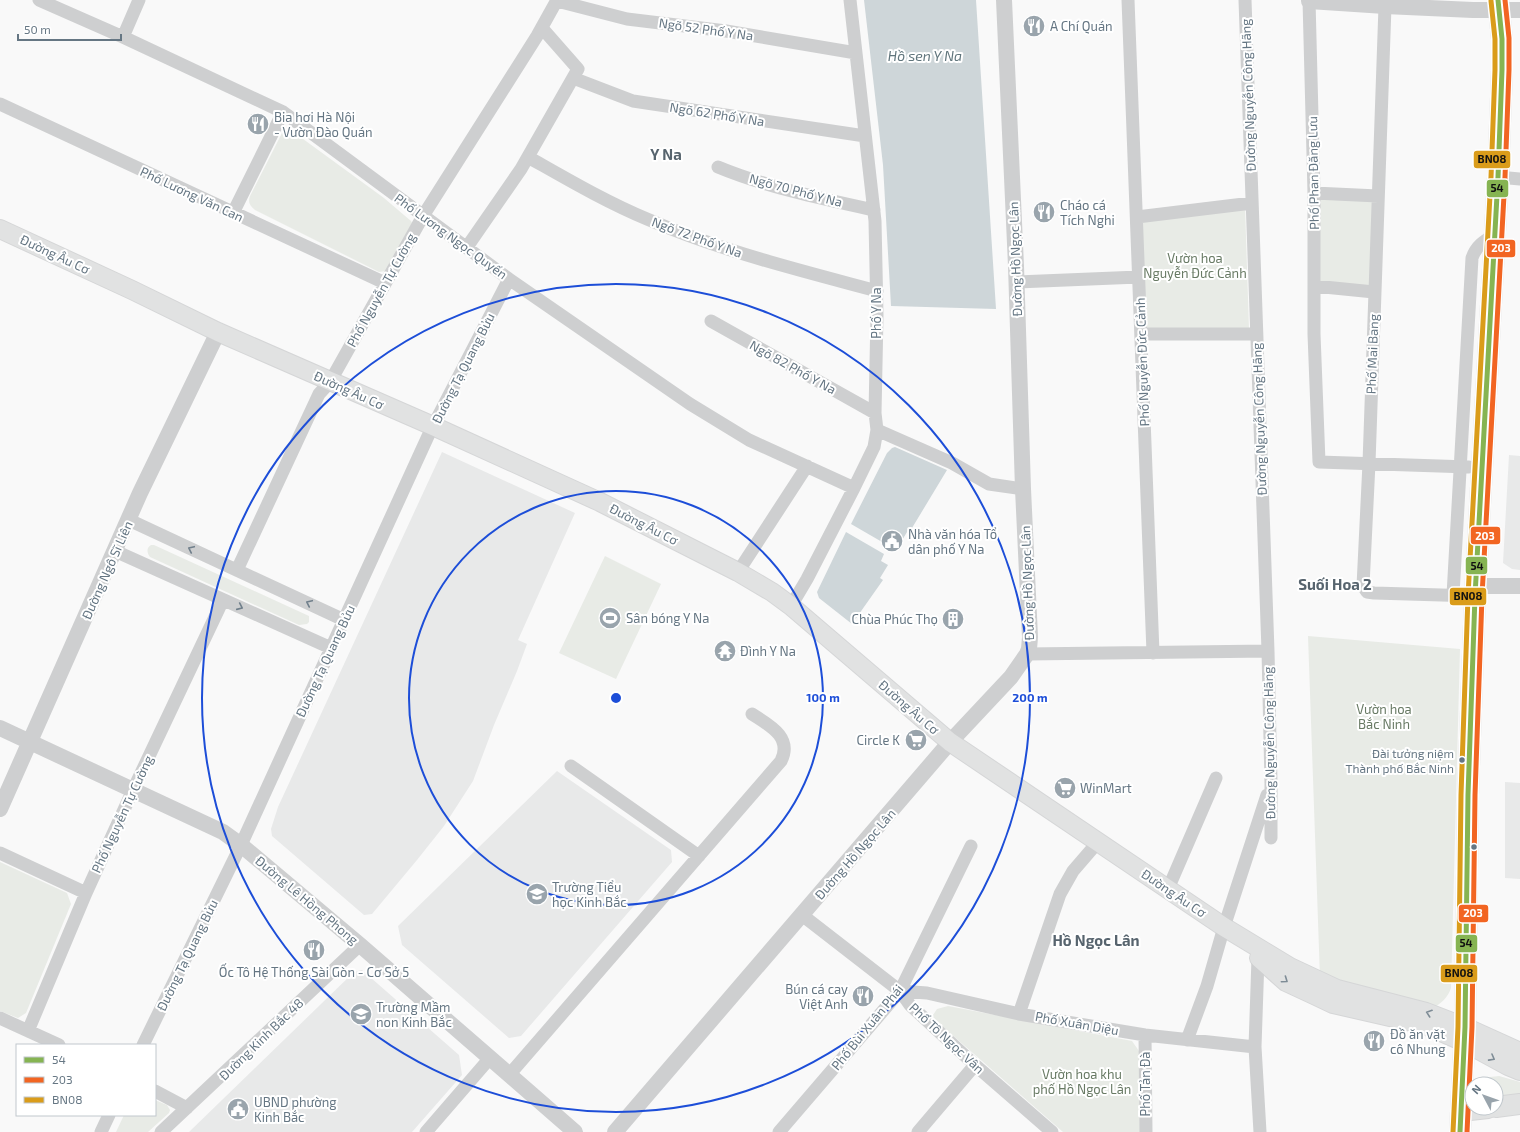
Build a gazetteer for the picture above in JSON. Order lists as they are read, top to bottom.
{
  "streets": {
    "main road": ["Đường Âu Cơ"],
    "street": [
      "Ngõ 52 Phố Y Na",
      "Đường Nguyễn Công Hãng",
      "Ngõ 62 Phố Y Na",
      "Phố Phan Đăng Lưu",
      "Ngõ 70 Phố Y Na",
      "Phố Lương Văn Can",
      "Phố Lương Ngọc Quyến",
      "Ngõ 72 Phố Y Na",
      "Đường Hồ Ngọc Lân",
      "Phố Nguyễn Tự Cường",
      "Phố Y Na",
      "Phố Mai Bang",
      "Phố Nguyễn Đức Cảnh",
      "Ngõ 82 Phố Y Na",
      "Đường Tạ Quang Bửu",
      "Đường Ngô Sĩ Liên",
      "Đường Lê Hồng Phong",
      "Phố Xuân Diệu",
      "Phố Bùi Xuân Phái",
      "Phố Tô Ngọc Vân",
      "Đường Kinh Bắc 48",
      "Phố Tản Đà"
    ]
  },
  "crossings": [
    ["Ngõ 52 Phố Y Na", "Phố Nguyễn Tự Cường"],
    ["Ngõ 52 Phố Y Na", "Phố Y Na"],
    ["Ngõ 62 Phố Y Na", "Phố Y Na"],
    ["Phố Phan Đăng Lưu", "Phố Mai Bang"],
    ["Ngõ 70 Phố Y Na", "Phố Y Na"],
    ["Phố Lương Văn Can", "Phố Nguyễn Tự Cường"],
    ["Phố Lương Ngọc Quyến", "Phố Nguyễn Tự Cường"],
    ["Phố Lương Ngọc Quyến", "Phố Y Na"],
    ["Phố Lương Ngọc Quyến", "Đường Tạ Quang Bửu"],
    ["Ngõ 72 Phố Y Na", "Phố Y Na"],
    ["Đường Âu Cơ", "Đường Hồ Ngọc Lân"],
    ["Đường Âu Cơ", "Phố Nguyễn Tự Cường"],
    ["Đường Âu Cơ", "Phố Y Na"],
    ["Đường Âu Cơ", "Đường Tạ Quang Bửu"],
    ["Đường Âu Cơ", "Đường Ngô Sĩ Liên"],
    ["Đường Hồ Ngọc Lân", "Phố Tô Ngọc Vân"],
    ["Phố Nguyễn Tự Cường", "Đường Lê Hồng Phong"],
    ["Phố Y Na", "Ngõ 82 Phố Y Na"],
    ["Đường Tạ Quang Bửu", "Đường Lê Hồng Phong"],
    ["Đường Ngô Sĩ Liên", "Đường Lê Hồng Phong"],
    ["Đường Lê Hồng Phong", "Đường Kinh Bắc 48"],
    ["Phố Xuân Diệu", "Phố Bùi Xuân Phái"],
    ["Phố Xuân Diệu", "Phố Tô Ngọc Vân"],
    ["Phố Xuân Diệu", "Phố Tản Đà"],
    ["Phố Bùi Xuân Phái", "Phố Tô Ngọc Vân"]
  ],
  "districts": ["Y Na", "Suối Hoa 2", "Hồ Ngọc Lân"],
  "water": ["Hồ sen Y Na"],
  "parks": ["Vườn hoa Nguyễn Đức Cảnh", "Vườn hoa Bắc Ninh", "Vườn hoa khu phố Hồ Ngọc Lân"],
  "places": {
    "restaurant": [
      "A Chí Quán",
      "Bia hơi Hà Nội - Vườn Đào Quán",
      "Cháo cá Tích Nghi",
      "Ốc Tô Hệ Thống Sài Gòn - Cơ Sở 5",
      "Bún cá cay Việt Anh",
      "Đồ ăn vặt cô Nhung"
    ],
    "public building": ["Nhà văn hóa Tổ dân phố Y Na", "UBND phường Kinh Bắc"],
    "sports": ["Sân bóng Y Na"],
    "building": ["Chùa Phúc Thọ"],
    "temple": ["Đình Y Na"],
    "supermarket": ["Circle K", "WinMart"],
    "other": ["Đài tưởng niệm Thành phố Bắc Ninh"],
    "school or university": ["Trường Tiểu học Kinh Bắc", "Trường Mầm non Kinh Bắc"]
  },
  "lines": ["transit line 54", "transit line 203", "transit line BN08"],
  "legend": ["54", "203", "BN08"],
  "scale_bar": "50 m",
  "north": "top left",
  "rings": ["100 m", "200 m"]
}
